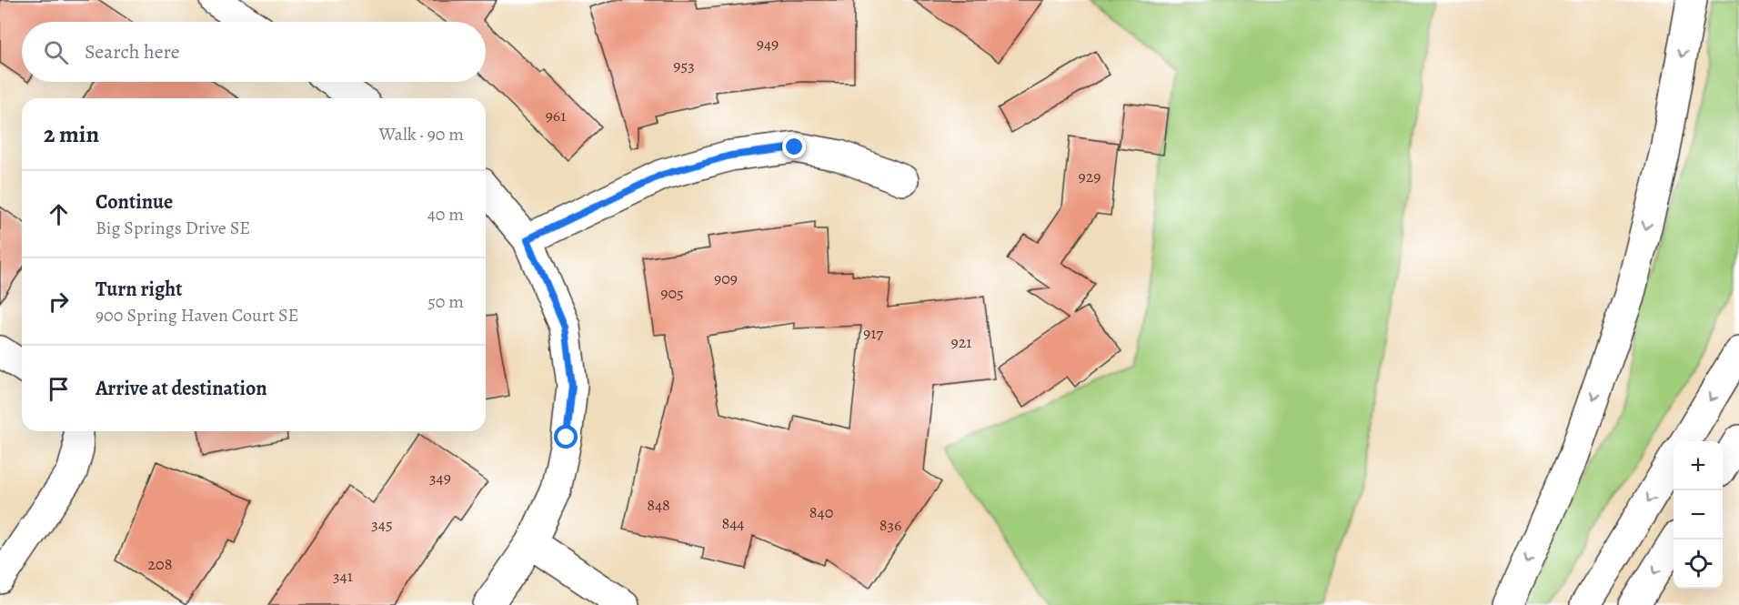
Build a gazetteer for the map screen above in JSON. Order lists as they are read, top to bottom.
{
  "house_numbers": [
    "949",
    "953",
    "961",
    "929",
    "909",
    "905",
    "917",
    "921",
    "349",
    "848",
    "840",
    "844",
    "345",
    "836",
    "208",
    "341"
  ],
  "page": {
    "search": "Search here",
    "heading": ["2 min", "Walk · 90 m"],
    "list": [
      ["Continue", "Big Springs Drive SE", "40 m"],
      ["Turn right", "900 Spring Haven Court SE", "50 m"],
      "Arrive at destination"
    ],
    "map_buttons": ["+", "−"]
  }
}
